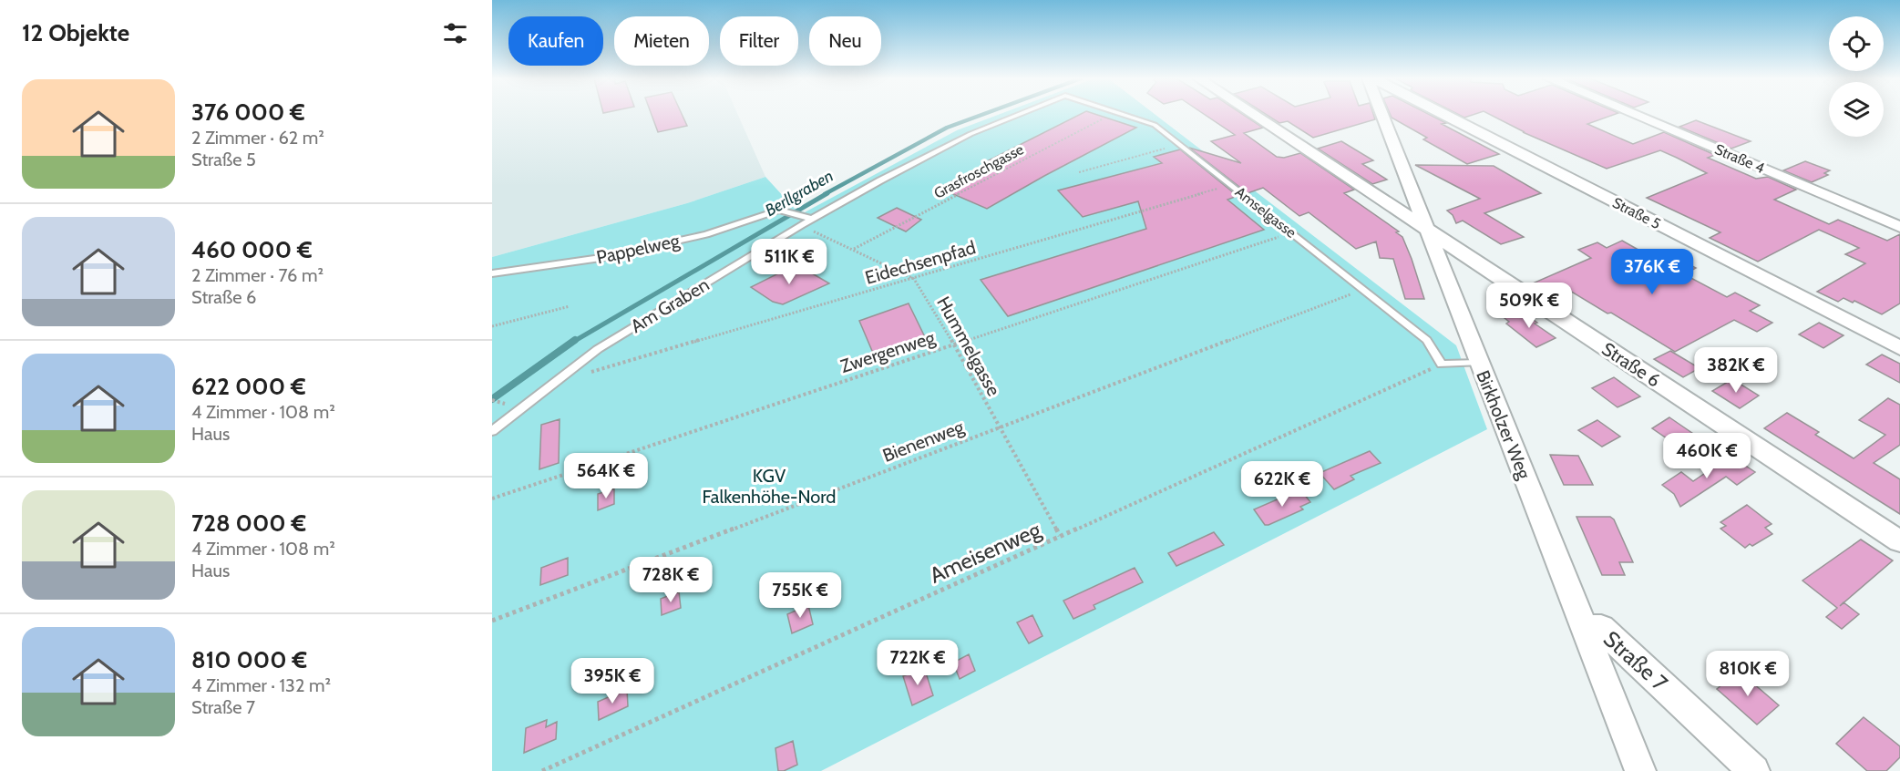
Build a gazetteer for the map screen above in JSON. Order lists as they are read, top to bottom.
{
  "streets": {
    "street": [
      "Straße 4",
      "Straße 5",
      "Straße 6",
      "Birkholzer Weg",
      "Straße 7"
    ],
    "lane": ["Amselgasse", "Pappelweg", "Am Graben"],
    "path": [
      "Grasfroschgasse",
      "Eidechsenpfad",
      "Hummelgasse",
      "Zwergenweg",
      "Bienenweg",
      "Ameisenweg"
    ]
  },
  "crossings": [
    ["Amselgasse", "Eidechsenpfad"],
    ["Amselgasse", "Zwergenweg"],
    ["Amselgasse", "Bienenweg"],
    ["Amselgasse", "Ameisenweg"],
    ["Pappelweg", "Am Graben"],
    ["Eidechsenpfad", "Am Graben"],
    ["Eidechsenpfad", "Hummelgasse"],
    ["Hummelgasse", "Zwergenweg"],
    ["Hummelgasse", "Bienenweg"],
    ["Hummelgasse", "Ameisenweg"],
    ["Straße 6", "Birkholzer Weg"],
    ["Birkholzer Weg", "Straße 7"]
  ],
  "water": ["Berllgraben"],
  "parks": ["KGV Falkenhöhe-Nord"],
  "page": {
    "heading": "12 Objekte",
    "chip": [
      "Kaufen",
      "Mieten",
      "Filter",
      "Neu"
    ],
    "list": [
      {
        "name": "376 000 €",
        "note": "2 Zimmer · 62 m² · Straße 5"
      },
      {
        "name": "460 000 €",
        "note": "2 Zimmer · 76 m² · Straße 6"
      },
      {
        "name": "622 000 €",
        "note": "4 Zimmer · 108 m² · Haus"
      },
      {
        "name": "728 000 €",
        "note": "4 Zimmer · 108 m² · Haus"
      },
      {
        "name": "810 000 €",
        "note": "4 Zimmer · 132 m² · Straße 7"
      }
    ],
    "price": [
      "511K €",
      "376K €",
      "509K €",
      "382K €",
      "460K €",
      "564K €",
      "622K €",
      "728K €",
      "755K €",
      "722K €",
      "810K €",
      "395K €"
    ]
  }
}
